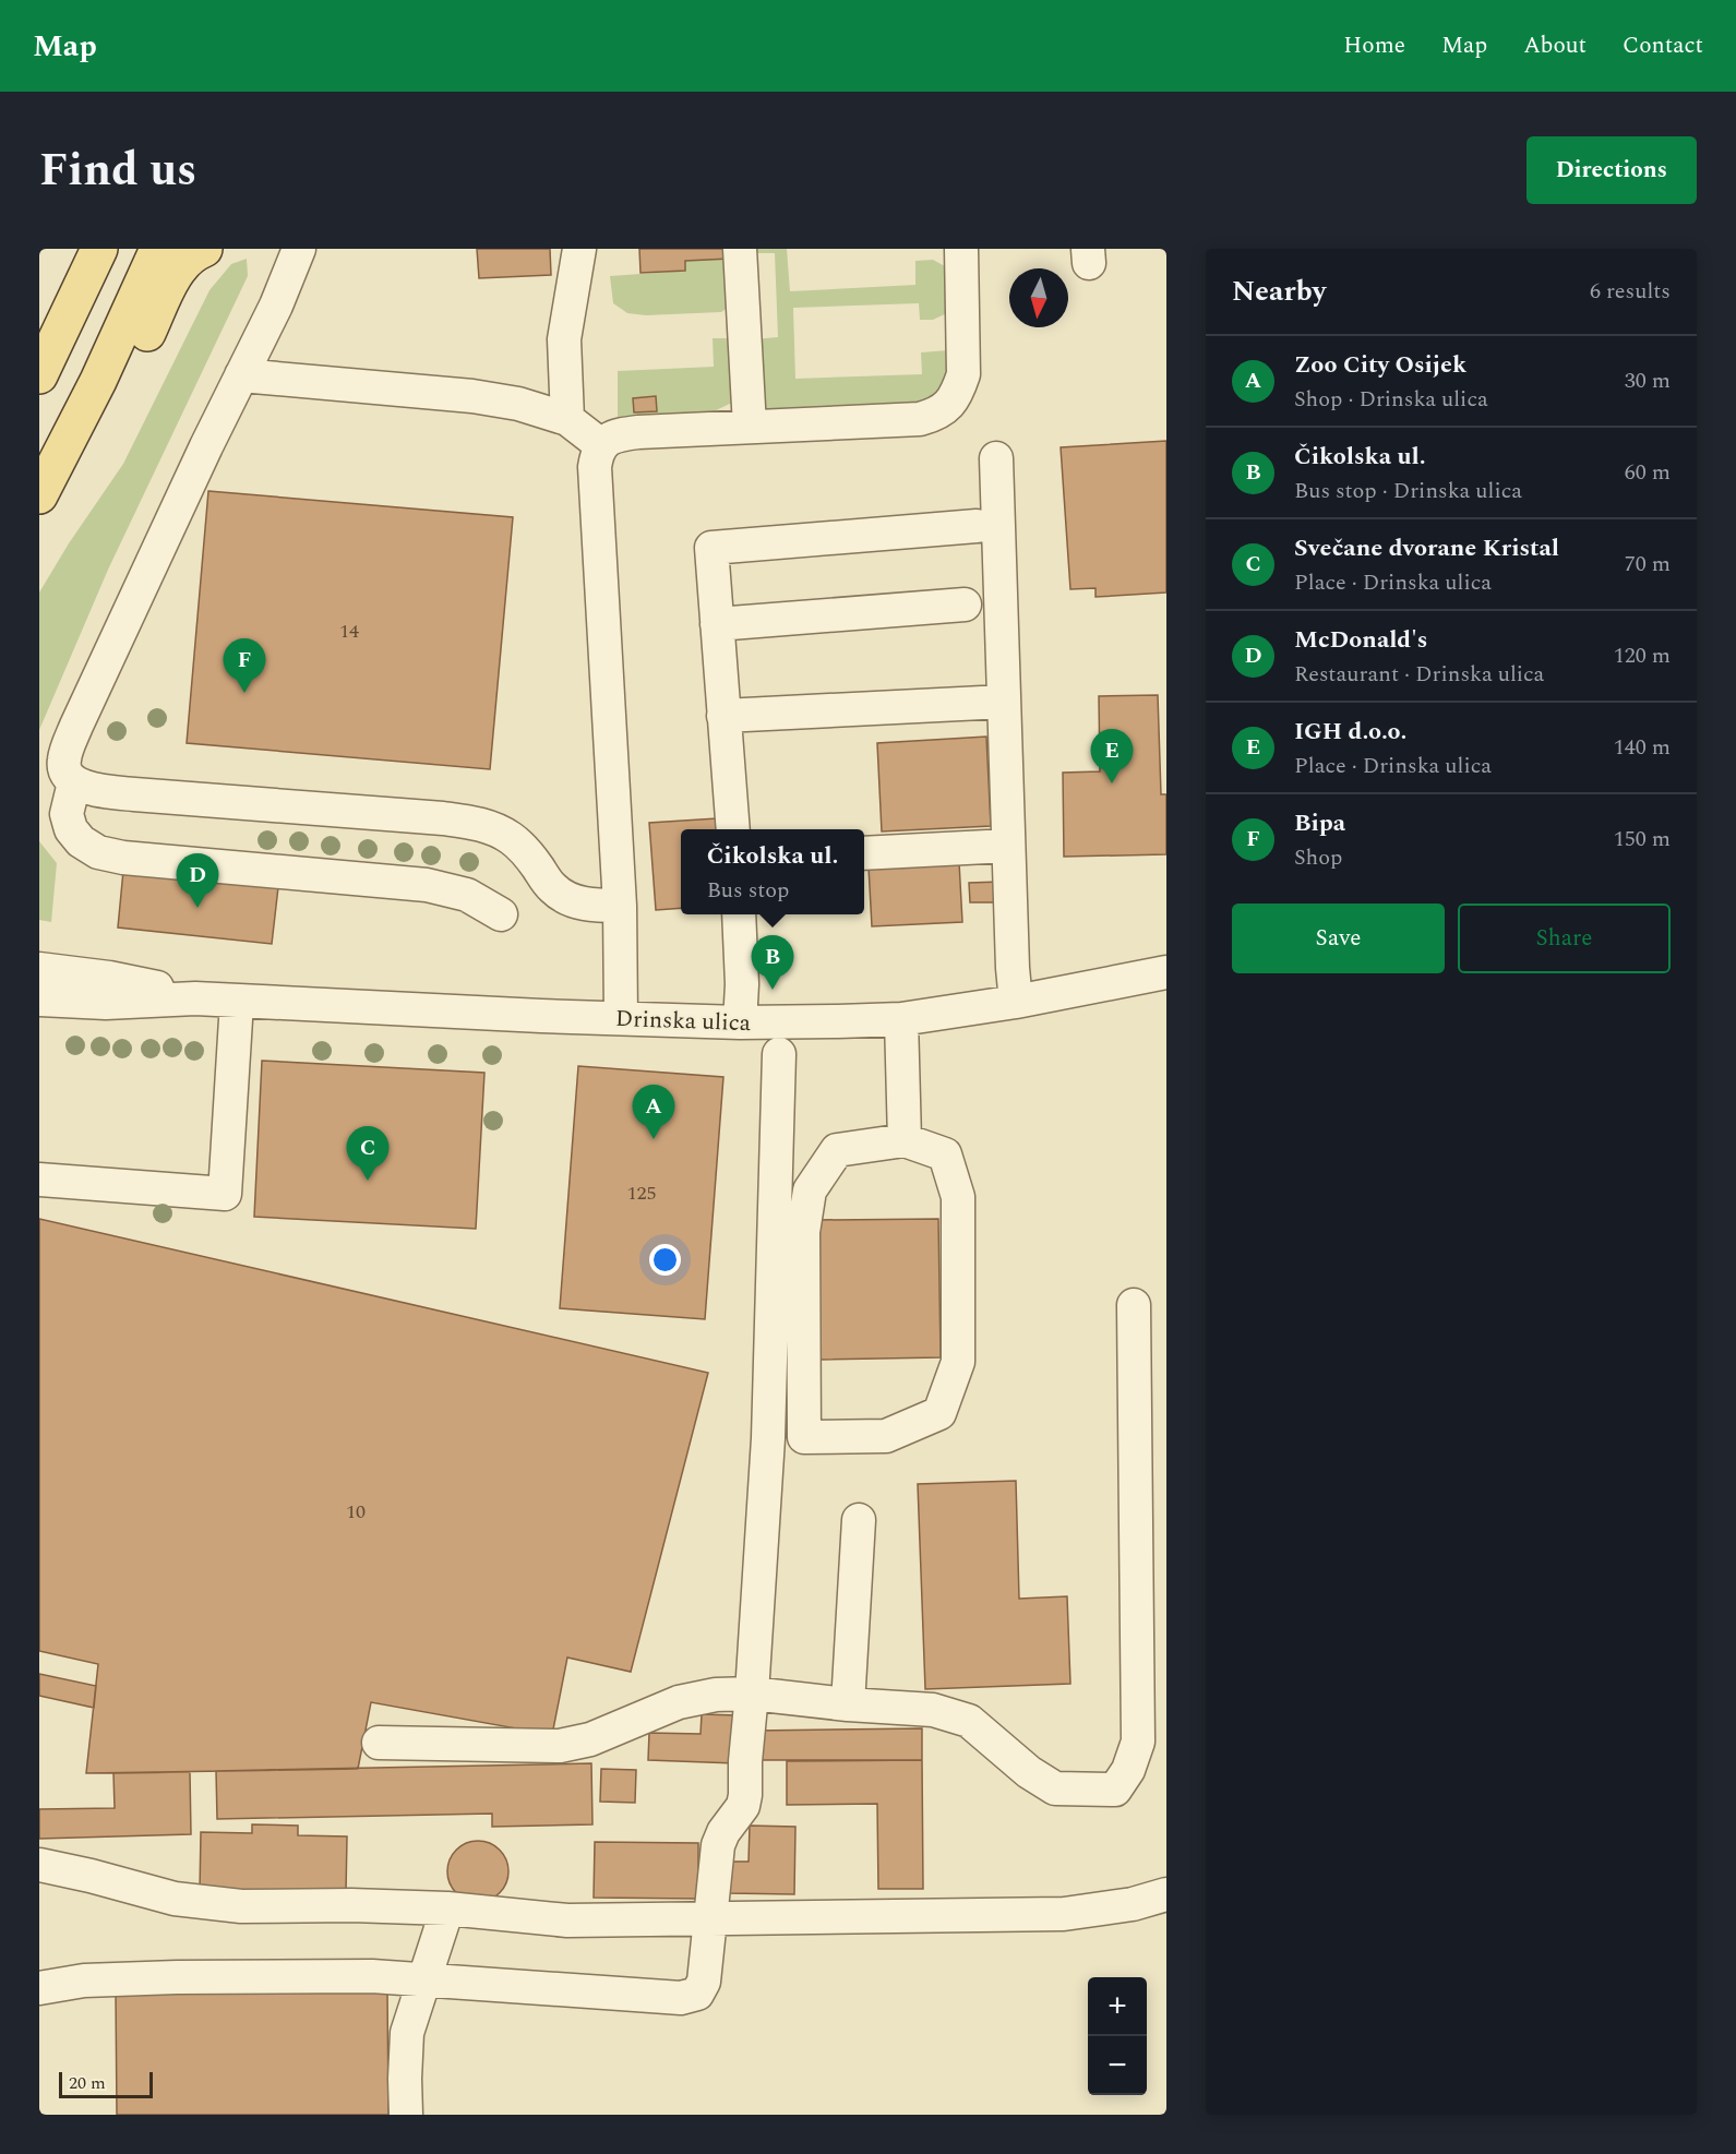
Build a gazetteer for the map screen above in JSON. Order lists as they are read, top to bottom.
{
  "streets": {
    "street": ["Drinska ulica"]
  },
  "house_numbers": ["14", "125", "10"],
  "scale_bar": "20 m",
  "north": "bottom",
  "page": {
    "header": "Map",
    "nav": [
      "Home",
      "Map",
      "About",
      "Contact"
    ],
    "title": "Find us",
    "buttons": [
      "Directions",
      ["Save", "Share"]
    ],
    "heading": ["Nearby", "6 results"],
    "list": [
      {
        "mark": "A",
        "name": "Zoo City Osijek",
        "note": "Shop · Drinska ulica",
        "value": "30 m"
      },
      {
        "mark": "B",
        "name": "Čikolska ul.",
        "note": "Bus stop · Drinska ulica",
        "value": "60 m"
      },
      {
        "mark": "C",
        "name": "Svečane dvorane Kristal",
        "note": "Place · Drinska ulica",
        "value": "70 m"
      },
      {
        "mark": "D",
        "name": "McDonald's",
        "note": "Restaurant · Drinska ulica",
        "value": "120 m"
      },
      {
        "mark": "E",
        "name": "IGH d.o.o.",
        "note": "Place · Drinska ulica",
        "value": "140 m"
      },
      {
        "mark": "F",
        "name": "Bipa",
        "note": "Shop",
        "value": "150 m"
      }
    ],
    "pins": [
      "F",
      "E",
      "D",
      "B",
      "A",
      "C"
    ],
    "popup": ["Čikolska ul.", "Bus stop"],
    "map_buttons": ["+", "−"],
    "scale": "20 m"
  }
}
